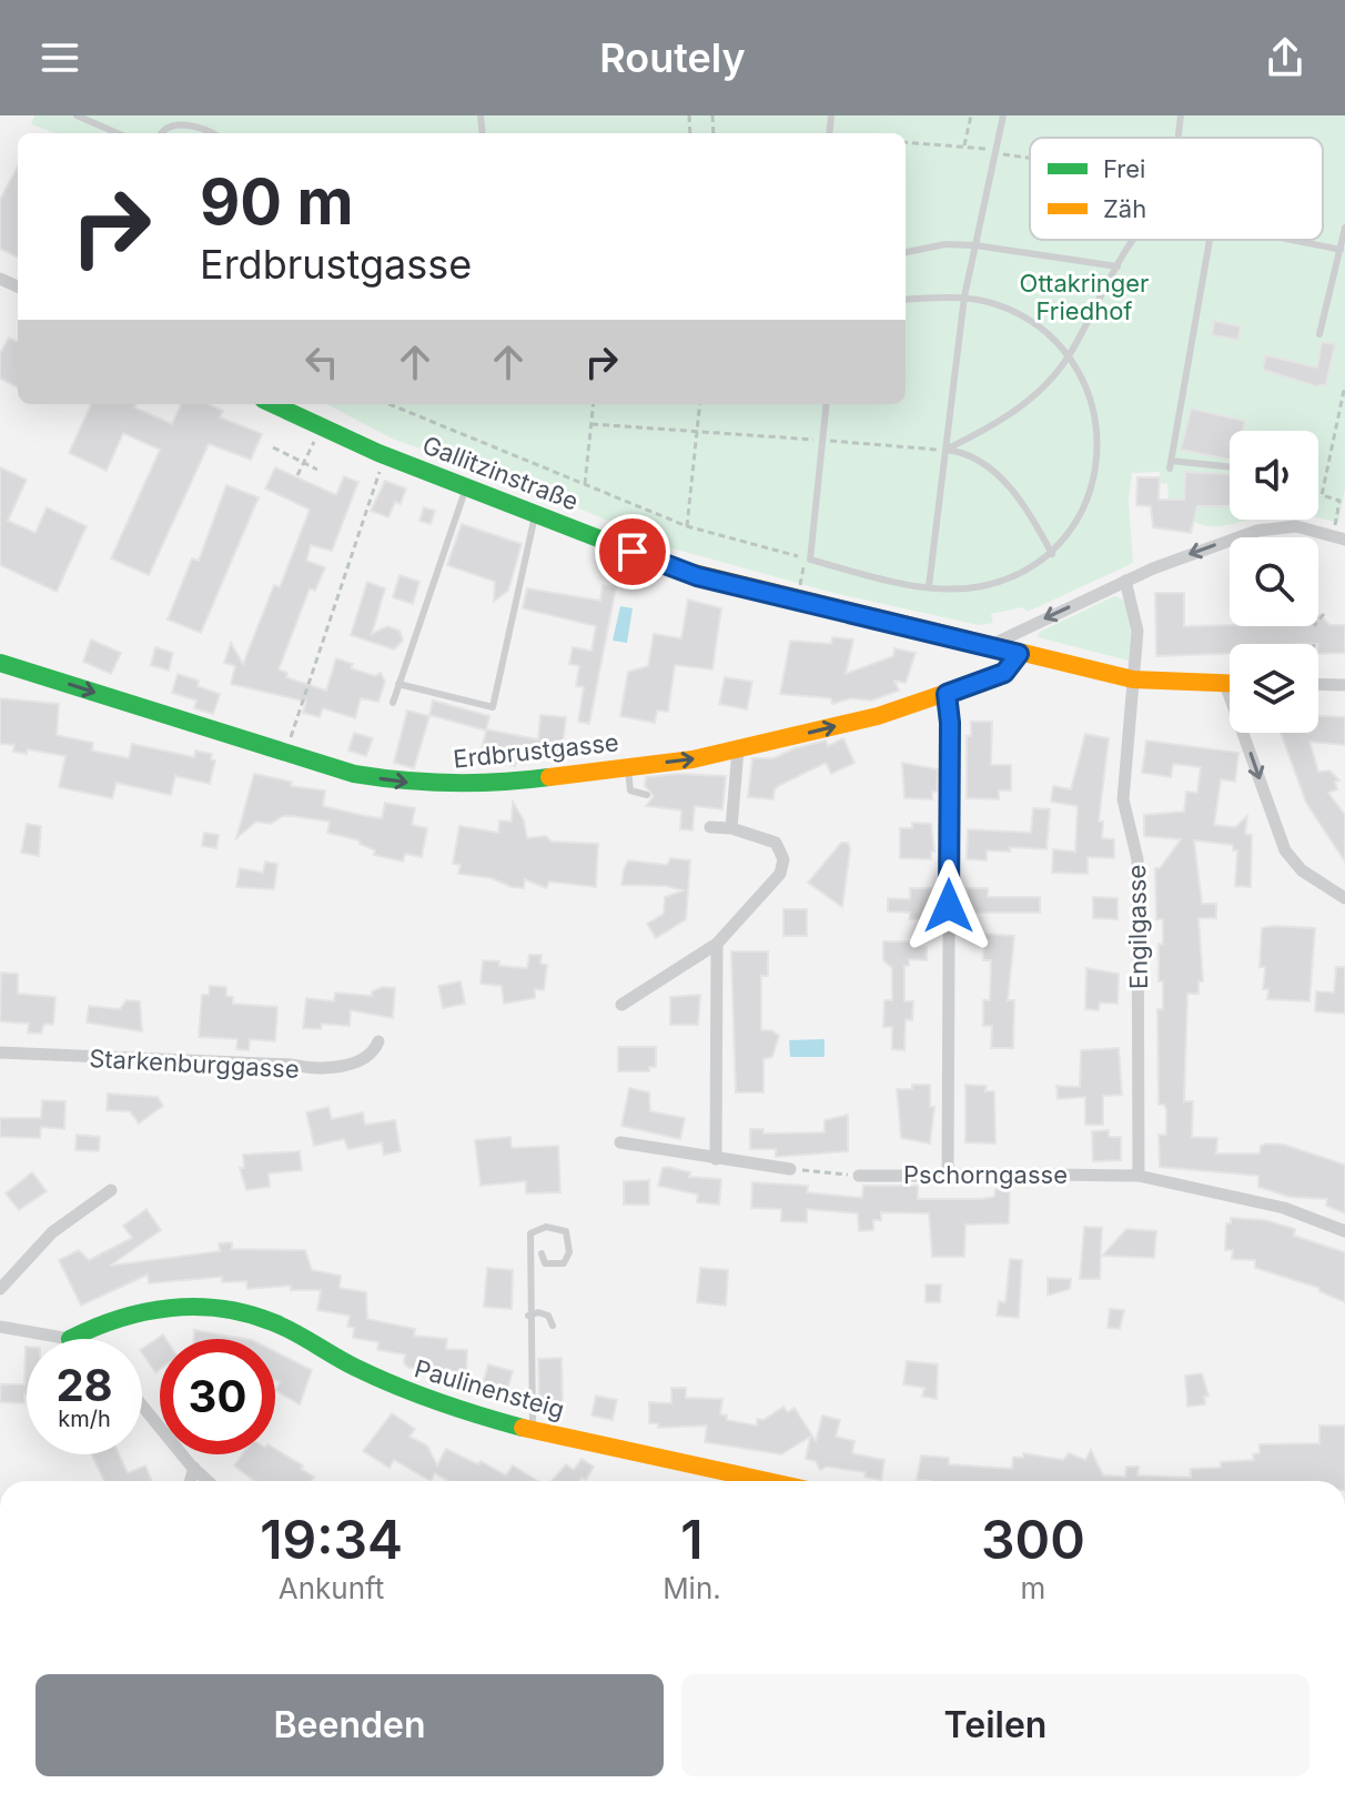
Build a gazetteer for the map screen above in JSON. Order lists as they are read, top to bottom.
{
  "streets": {
    "street": [
      "Gallitzinstraße",
      "Erdbrustgasse",
      "Engilgasse",
      "Starkenburggasse",
      "Pschorngasse",
      "Paulinensteig"
    ]
  },
  "crossings": [
    ["Gallitzinstraße", "Erdbrustgasse"],
    ["Gallitzinstraße", "Engilgasse"],
    ["Engilgasse", "Pschorngasse"]
  ],
  "one_way": ["Erdbrustgasse"],
  "parks": ["Ottakringer Friedhof"],
  "legend": ["Frei", "Zäh"],
  "page": {
    "header": "Routely",
    "turn": ["90 m", "Erdbrustgasse"],
    "speed": "28 km/h",
    "limit": "30",
    "eta": [
      "19:34",
      "Ankunft",
      "1",
      "Min.",
      "300",
      "m"
    ],
    "buttons": ["Beenden", "Teilen"]
  }
}
